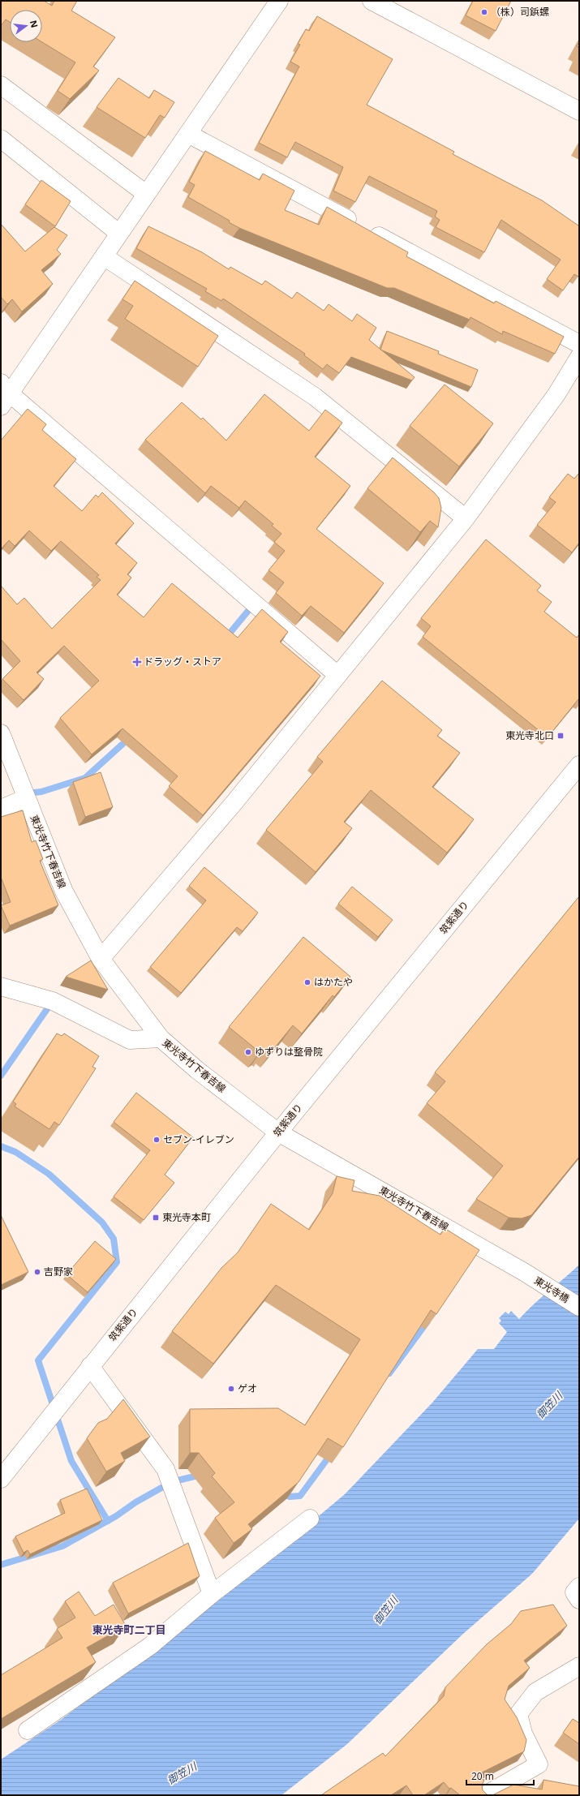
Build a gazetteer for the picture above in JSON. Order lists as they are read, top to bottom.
{
  "streets": {
    "street": ["東光寺竹下春吉線", "筑紫通り", "東光寺橋"]
  },
  "crossings": [
    ["東光寺竹下春吉線", "筑紫通り"],
    ["東光寺竹下春吉線", "東光寺橋"]
  ],
  "districts": ["東光寺町二丁目"],
  "water": ["御笠川"],
  "places": {
    "other": [
      "（株）司鋲螺",
      "はかたや",
      "ゆずりは整骨院",
      "セブン-イレブン",
      "吉野家",
      "ゲオ"
    ],
    "health": ["ドラッグ・ストア"],
    "transit": ["東光寺北口", "東光寺本町"]
  },
  "scale_bar": "20 m",
  "north": "right"
}
